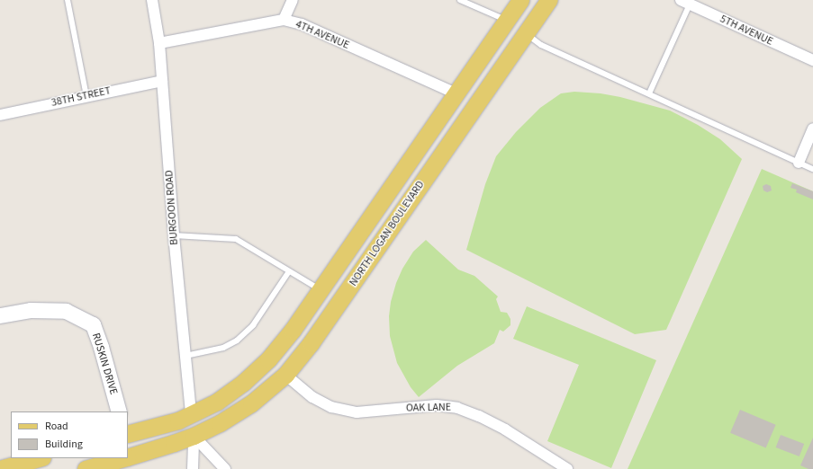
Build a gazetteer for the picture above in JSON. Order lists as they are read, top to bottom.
{
  "streets": {
    "main road": ["NORTH LOGAN BOULEVARD"],
    "street": [
      "5TH AVENUE",
      "4TH AVENUE",
      "38TH STREET",
      "BURGOON ROAD",
      "RUSKIN DRIVE",
      "OAK LANE"
    ]
  },
  "crossings": [
    ["4TH AVENUE", "BURGOON ROAD"],
    ["4TH AVENUE", "NORTH LOGAN BOULEVARD"],
    ["38TH STREET", "BURGOON ROAD"],
    ["BURGOON ROAD", "NORTH LOGAN BOULEVARD"],
    ["NORTH LOGAN BOULEVARD", "OAK LANE"]
  ],
  "legend": ["Road", "Building"]
}
